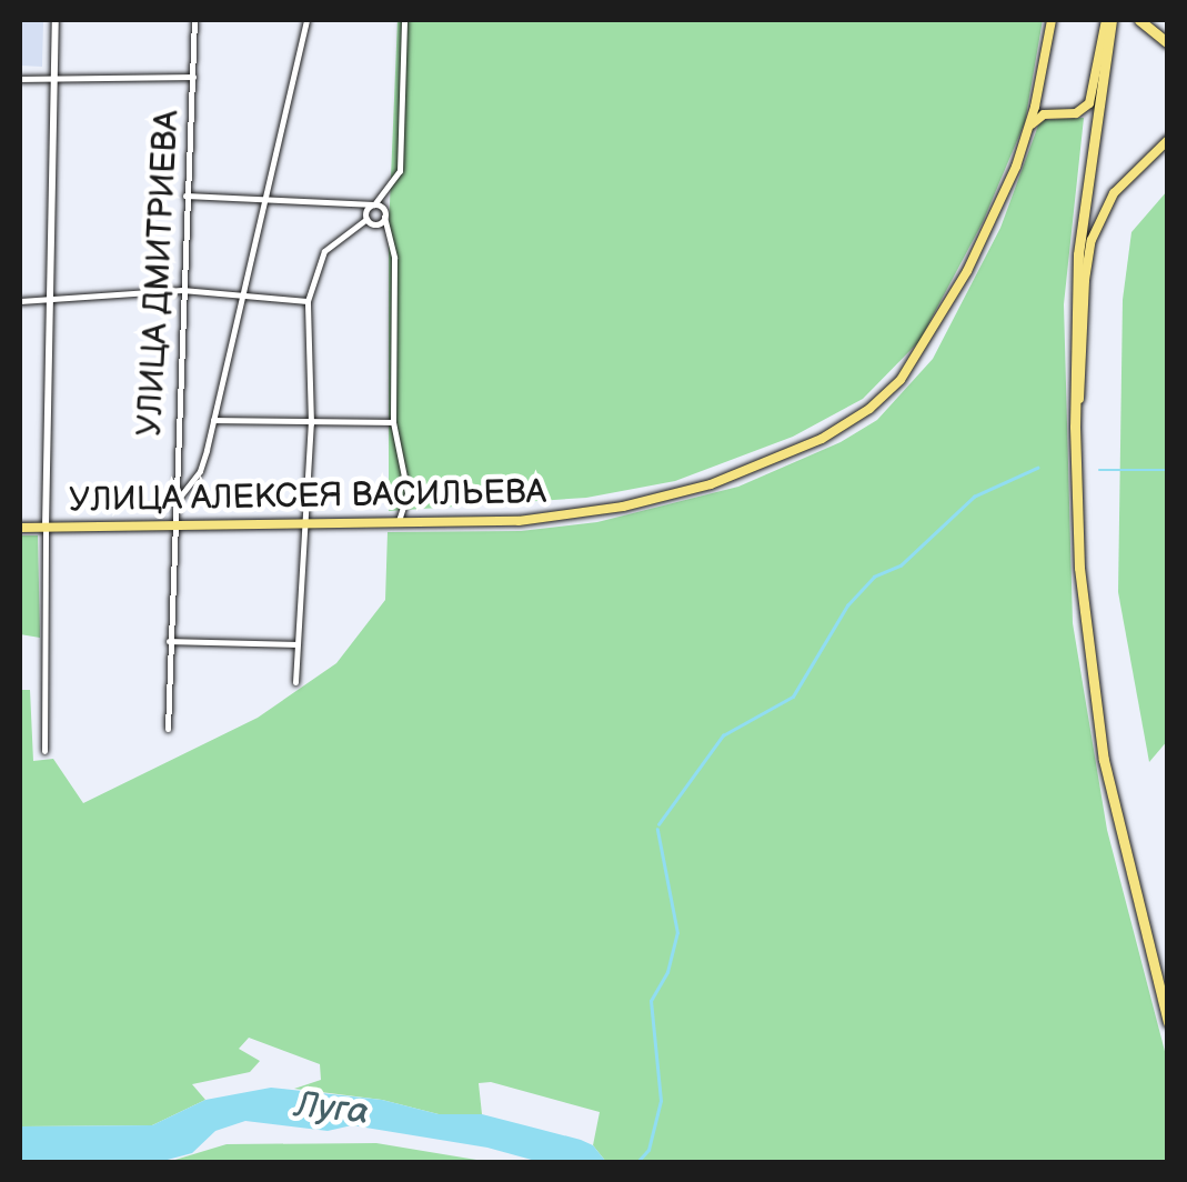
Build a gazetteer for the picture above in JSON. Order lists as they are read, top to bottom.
{
  "streets": {
    "main road": ["УЛИЦА АЛЕКСЕЯ ВАСИЛЬЕВА"],
    "street": ["УЛИЦА ДМИТРИЕВА"]
  },
  "crossings": [
    ["УЛИЦА ДМИТРИЕВА", "УЛИЦА АЛЕКСЕЯ ВАСИЛЬЕВА"]
  ],
  "water": ["Луга"]
}
